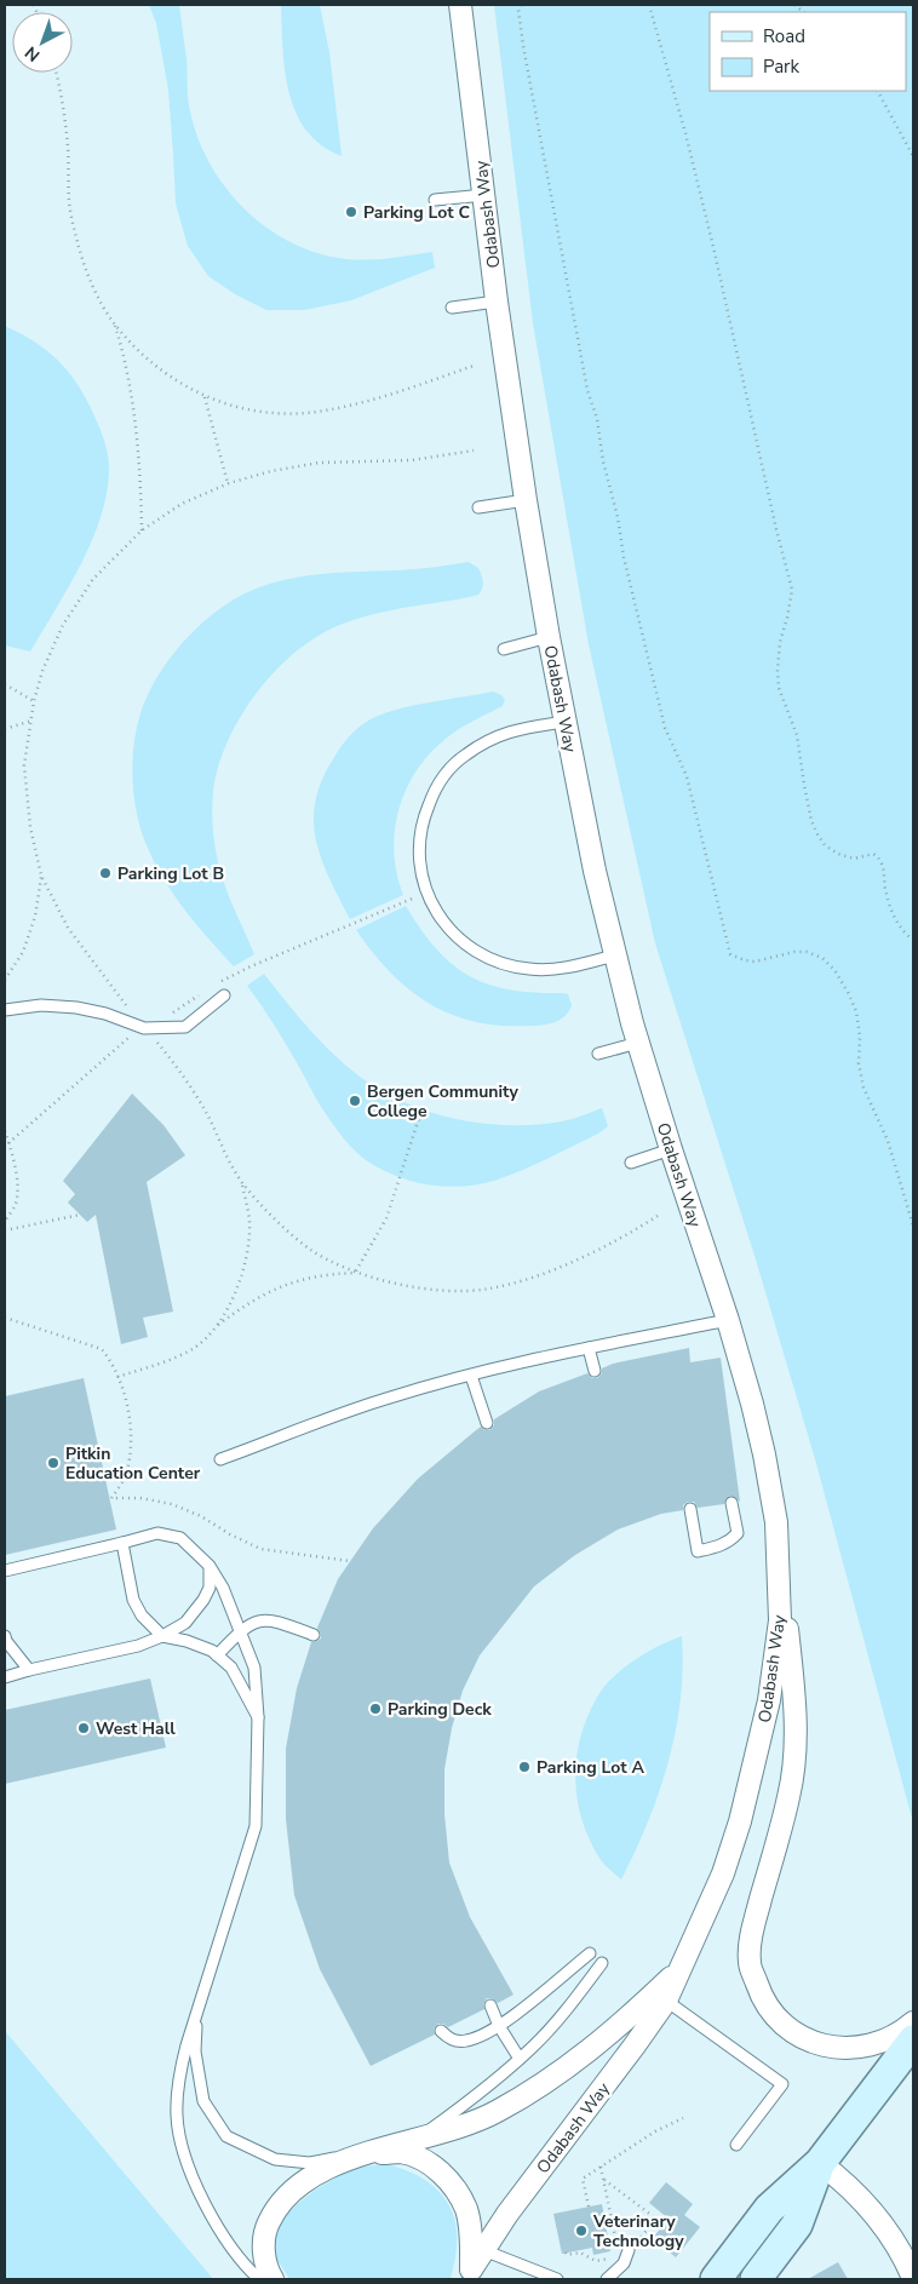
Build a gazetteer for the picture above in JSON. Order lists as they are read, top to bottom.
{
  "streets": {
    "street": ["Odabash Way"]
  },
  "places": [
    "Parking Lot C",
    "Parking Lot B",
    "Bergen Community College",
    "Pitkin Education Center",
    "Parking Deck",
    "West Hall",
    "Parking Lot A",
    "Veterinary Technology"
  ],
  "legend": ["Road", "Park"],
  "north": "bottom left"
}
